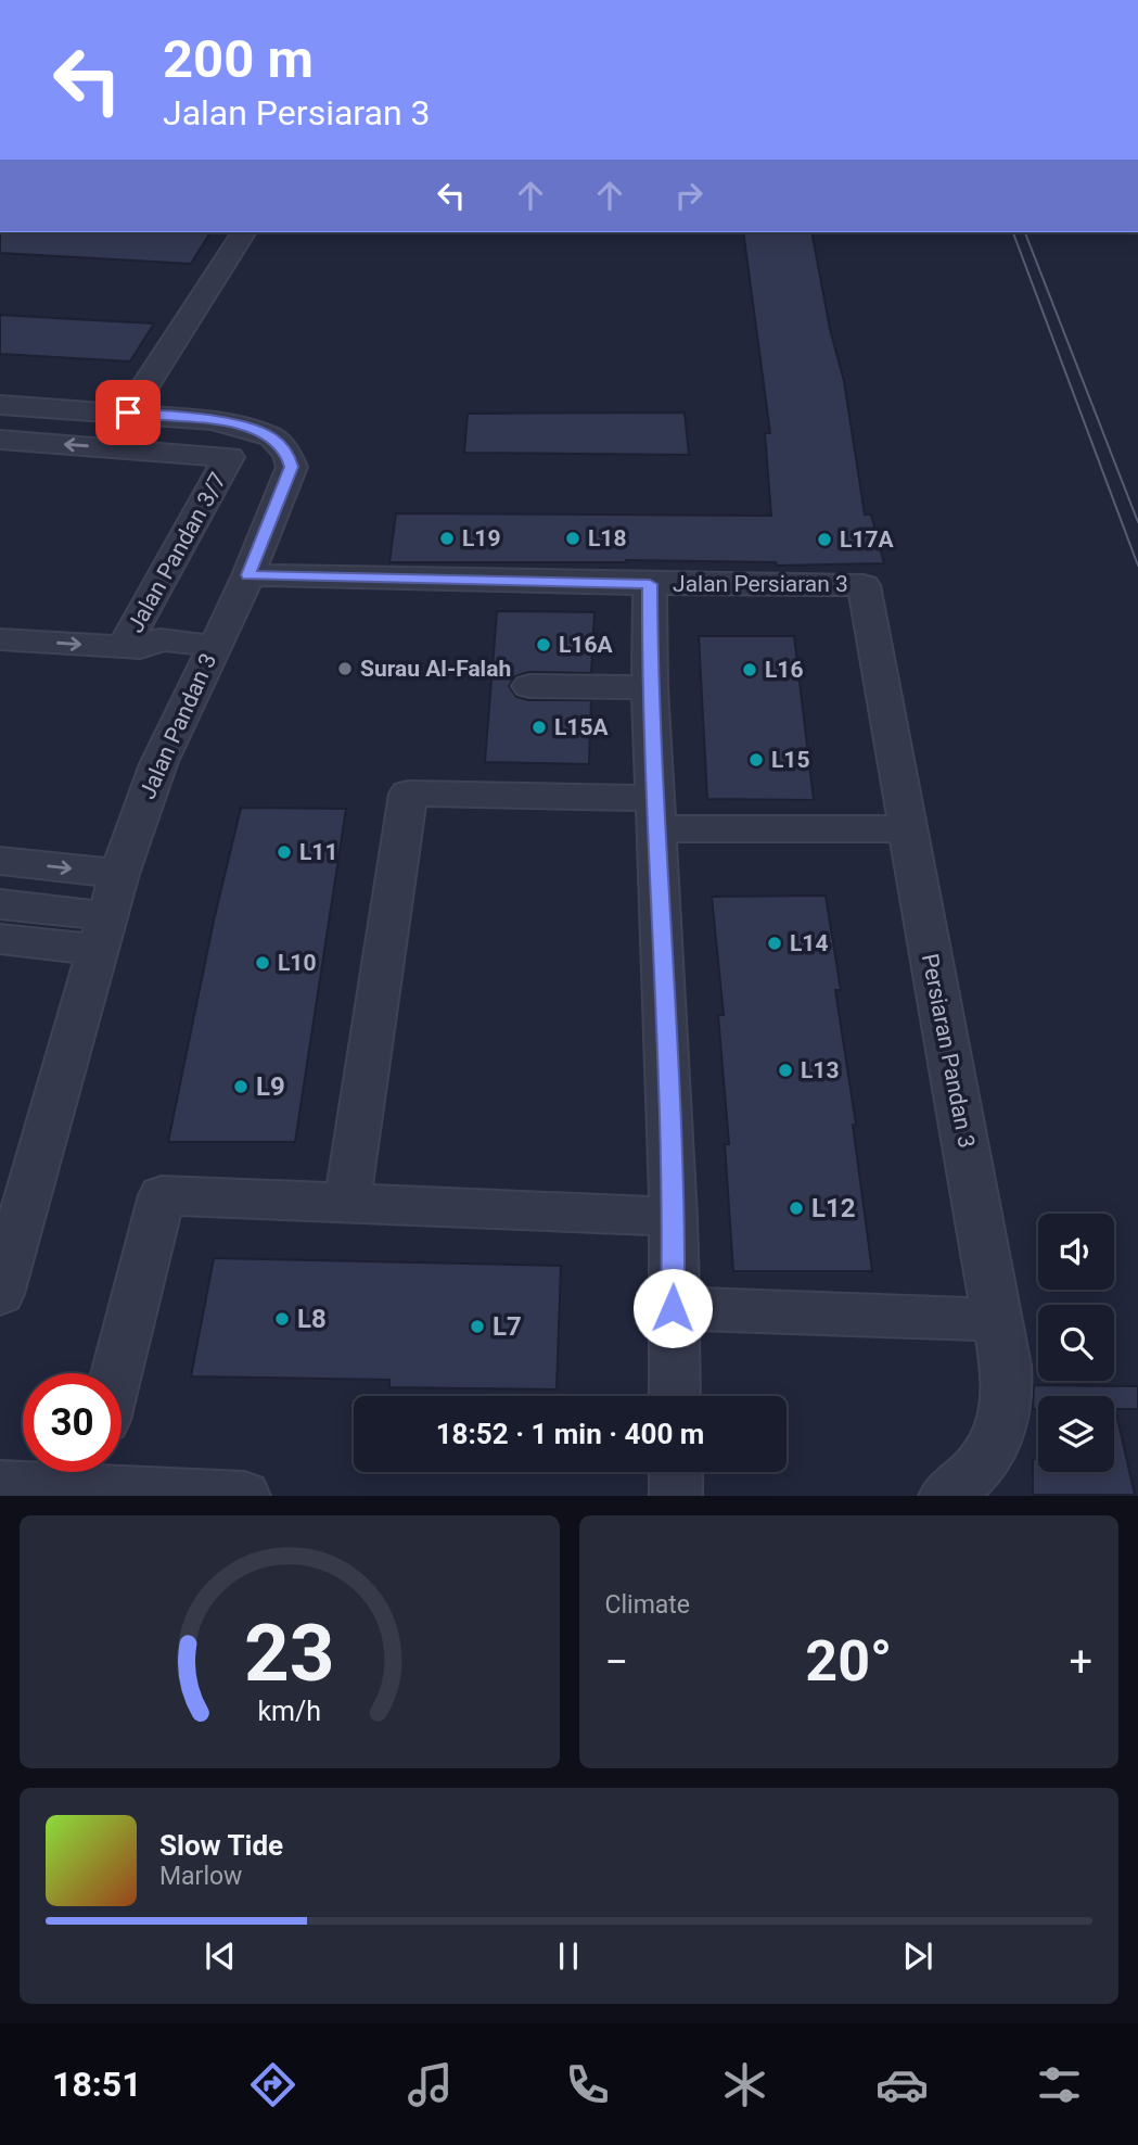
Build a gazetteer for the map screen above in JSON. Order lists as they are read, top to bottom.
{
  "streets": {
    "street": [
      "Jalan Pandan 3/7",
      "Jalan Persiaran 3",
      "Jalan Pandan 3",
      "Persiaran Pandan 3"
    ]
  },
  "crossings": [
    ["Jalan Persiaran 3", "Jalan Pandan 3"],
    ["Jalan Persiaran 3", "Persiaran Pandan 3"]
  ],
  "places": [
    "L19",
    "L18",
    "L17A",
    "L16A",
    "Surau Al-Falah",
    "L16",
    "L15A",
    "L15",
    "L11",
    "L14",
    "L10",
    "L13",
    "L9",
    "L12",
    "L8",
    "L7"
  ],
  "page": {
    "turn": ["200 m", "Jalan Persiaran 3"],
    "limit": "30",
    "trip": "18:52 · 1 min · 400 m",
    "tile": "Climate",
    "heat": ["−", "20°", "+"],
    "song": ["Slow Tide", "Marlow"],
    "tabs": "18:51",
    "gauge": ["23", "km/h"]
  }
}
